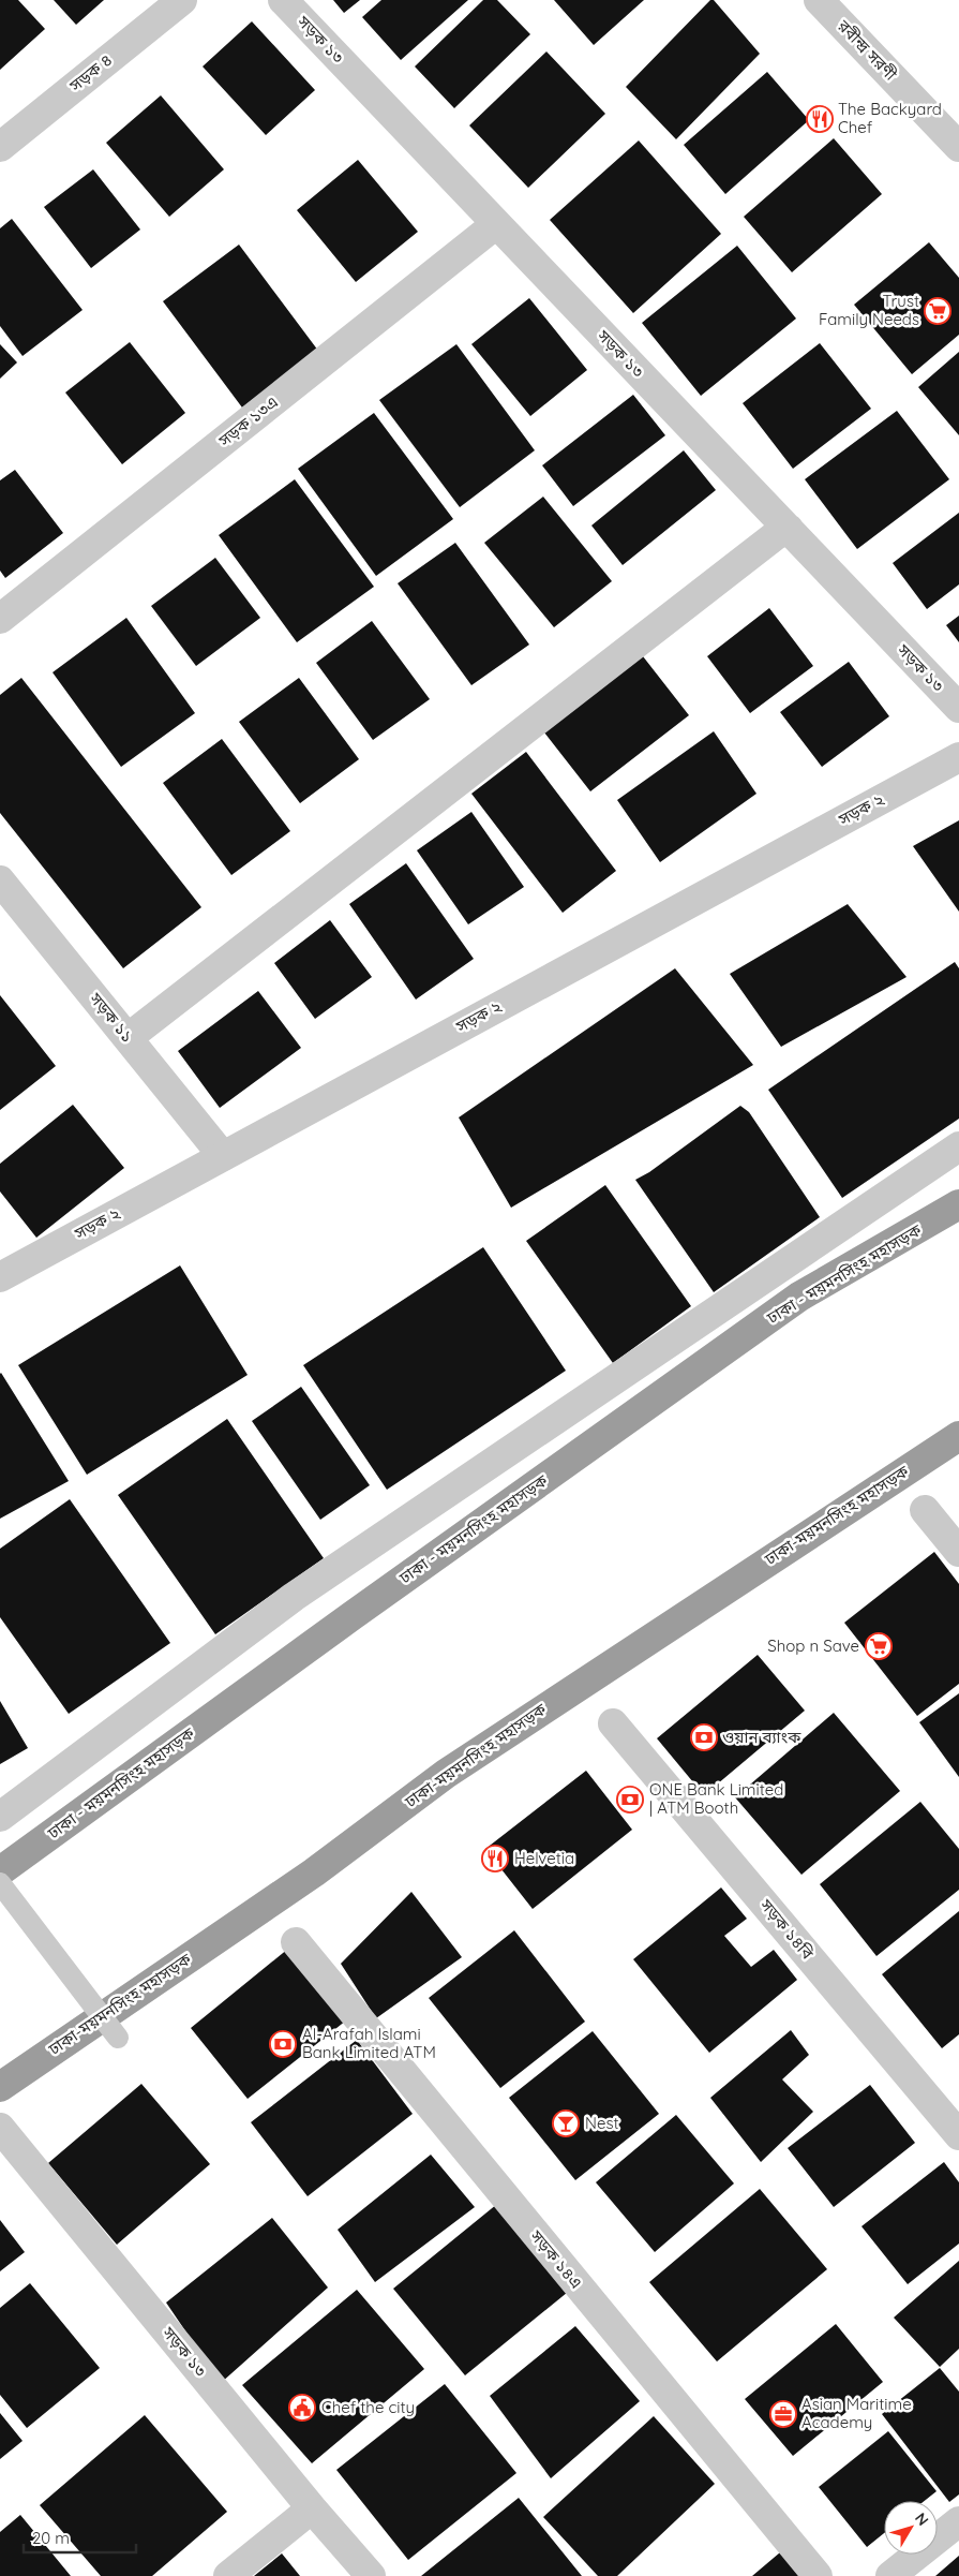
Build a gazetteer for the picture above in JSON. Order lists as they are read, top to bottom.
{
  "streets": {
    "highway": ["ঢাকা - ময়মনসিংহ মহাসড়ক", "ঢাকা-ময়মনসিংহ মহাসড়ক"],
    "street": [
      "সড়ক ১৩",
      "রবীন্দ্র সরণী",
      "সড়ক ৪",
      "সড়ক ১৩এ",
      "সড়ক ২",
      "সড়ক ১১",
      "সড়ক ১৪বি",
      "সড়ক ১৪এ"
    ]
  },
  "crossings": [
    ["সড়ক ১৩", "সড়ক ১৩এ"],
    ["সড়ক ২", "সড়ক ১১"]
  ],
  "places": {
    "restaurant": ["The Backyard Chef", "Helvetia"],
    "supermarket": ["Trust Family Needs", "Shop n Save"],
    "bank": ["ওয়ান ব্যাংক", "ONE Bank Limited | ATM Booth", "Al-Arafah Islami Bank Limited ATM"],
    "bar": ["Nest"],
    "public building": ["Chef the city"],
    "office": ["Asian Maritime Academy"]
  },
  "scale_bar": "20 m",
  "north": "top right"
}
